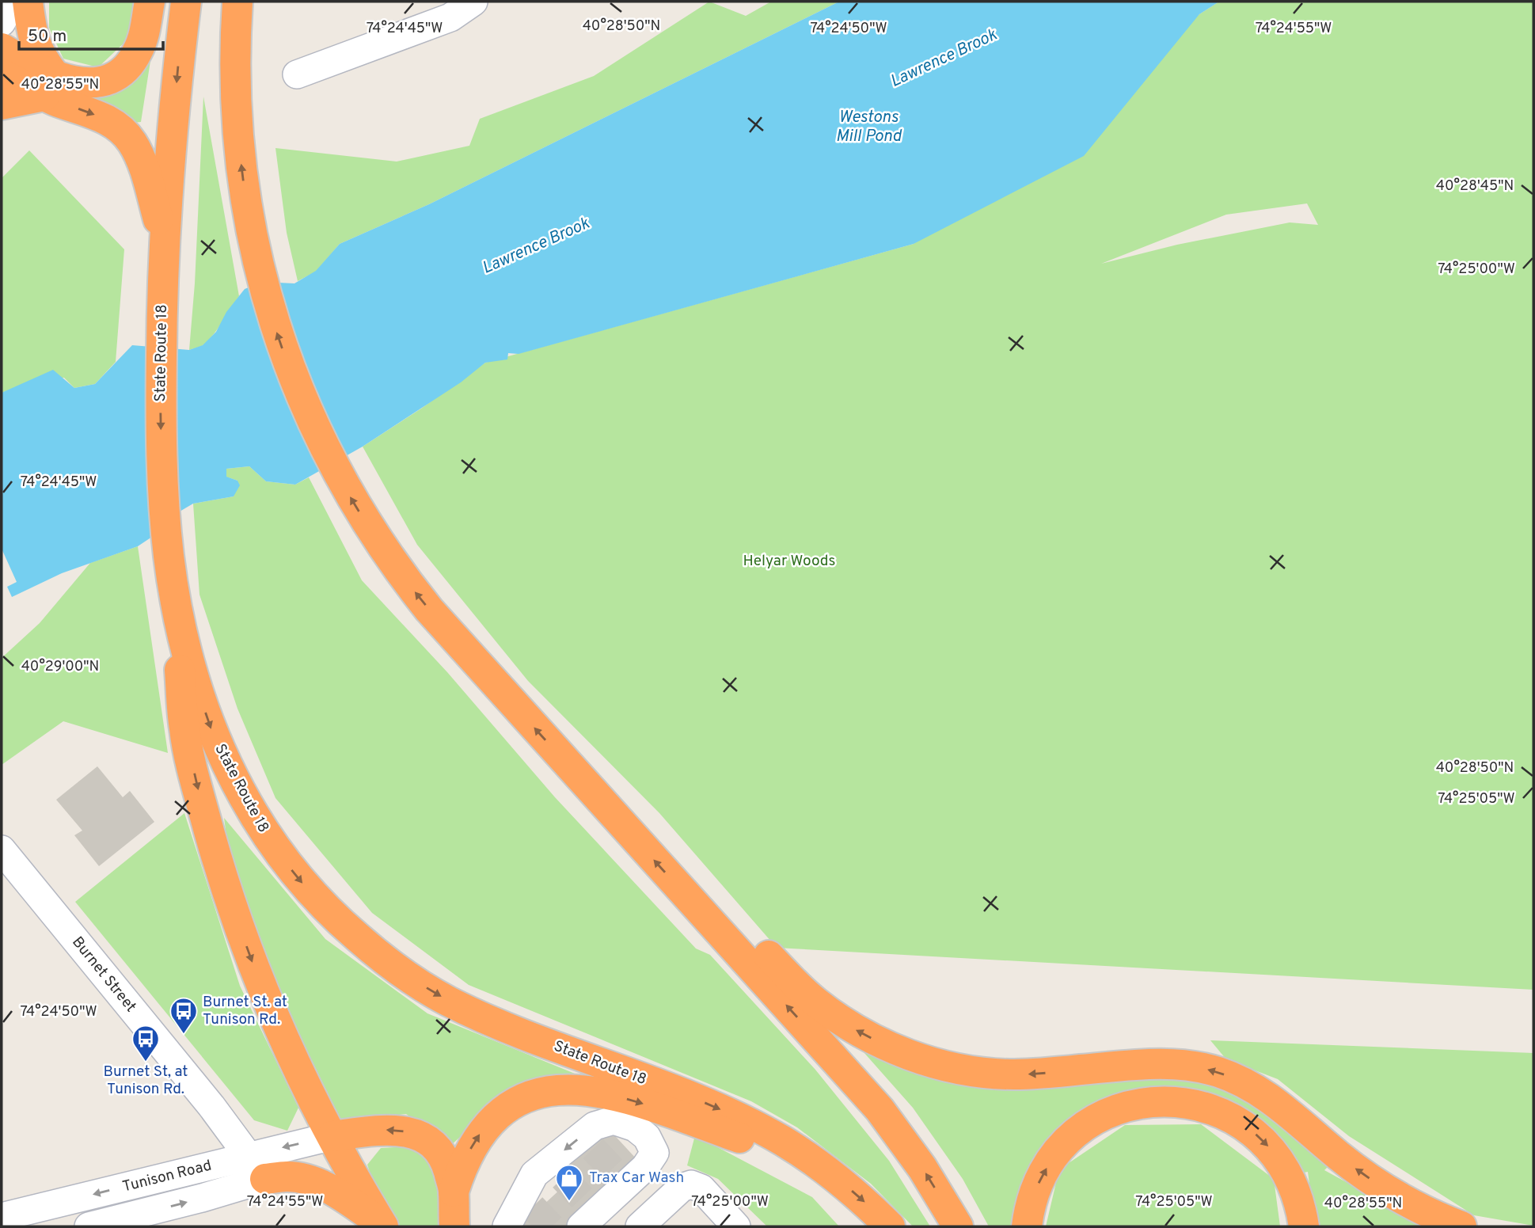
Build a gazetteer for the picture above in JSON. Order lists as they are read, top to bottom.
{
  "streets": {
    "highway": ["State Route 18"],
    "street": ["Burnet Street", "Tunison Road"]
  },
  "crossings": [
    ["Burnet Street", "Tunison Road"]
  ],
  "water": ["Lawrence Brook", "Westons Mill Pond"],
  "parks": ["Helyar Woods"],
  "places": {
    "bus stop": ["Burnet St. at Tunison Rd.", "Burnet St, at Tunison Rd."],
    "shop": ["Trax Car Wash"]
  },
  "scale_bar": "50 m",
  "coordinates": [
    "40°28'50\"N",
    "74°24'45\"W",
    "74°24'50\"W",
    "74°24'55\"W",
    "40°28'55\"N",
    "40°28'45\"N",
    "74°25'00\"W",
    "40°29'00\"N",
    "74°25'05\"W"
  ]
}
